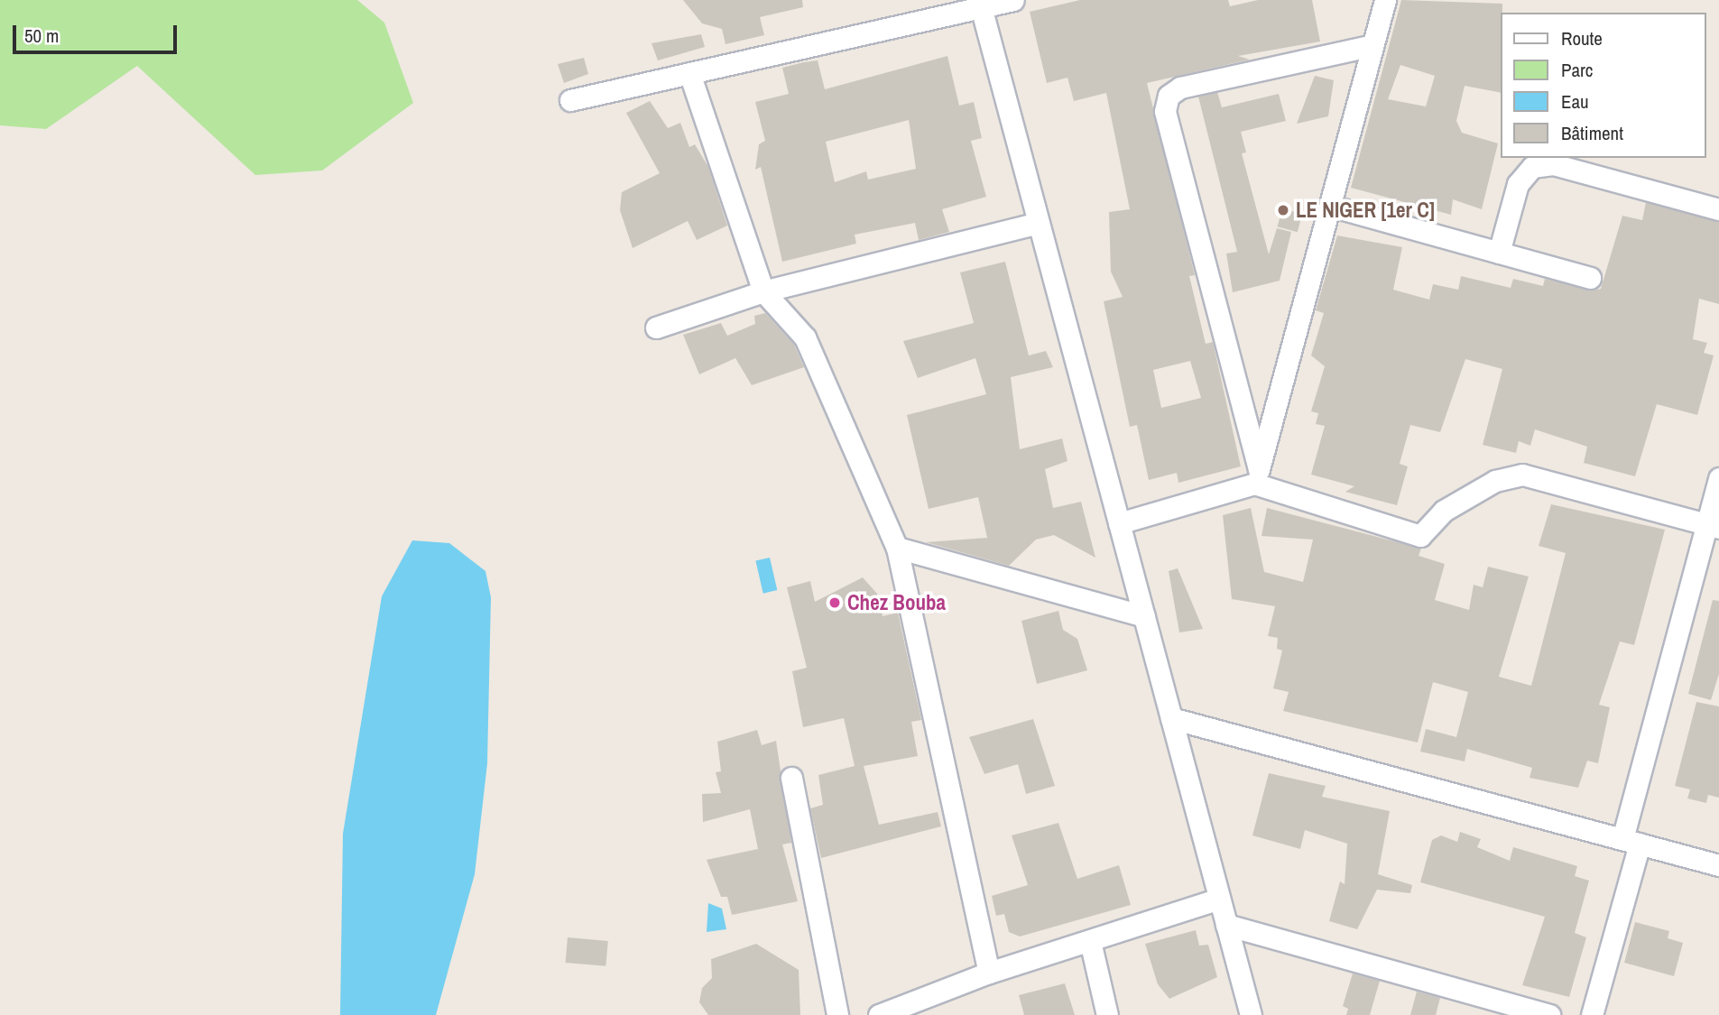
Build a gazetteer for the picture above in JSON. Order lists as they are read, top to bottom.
{
  "places": ["LE NIGER [1er C]", "Chez Bouba"],
  "legend": [
    "Route",
    "Parc",
    "Eau",
    "Bâtiment"
  ],
  "scale_bar": "50 m"
}
